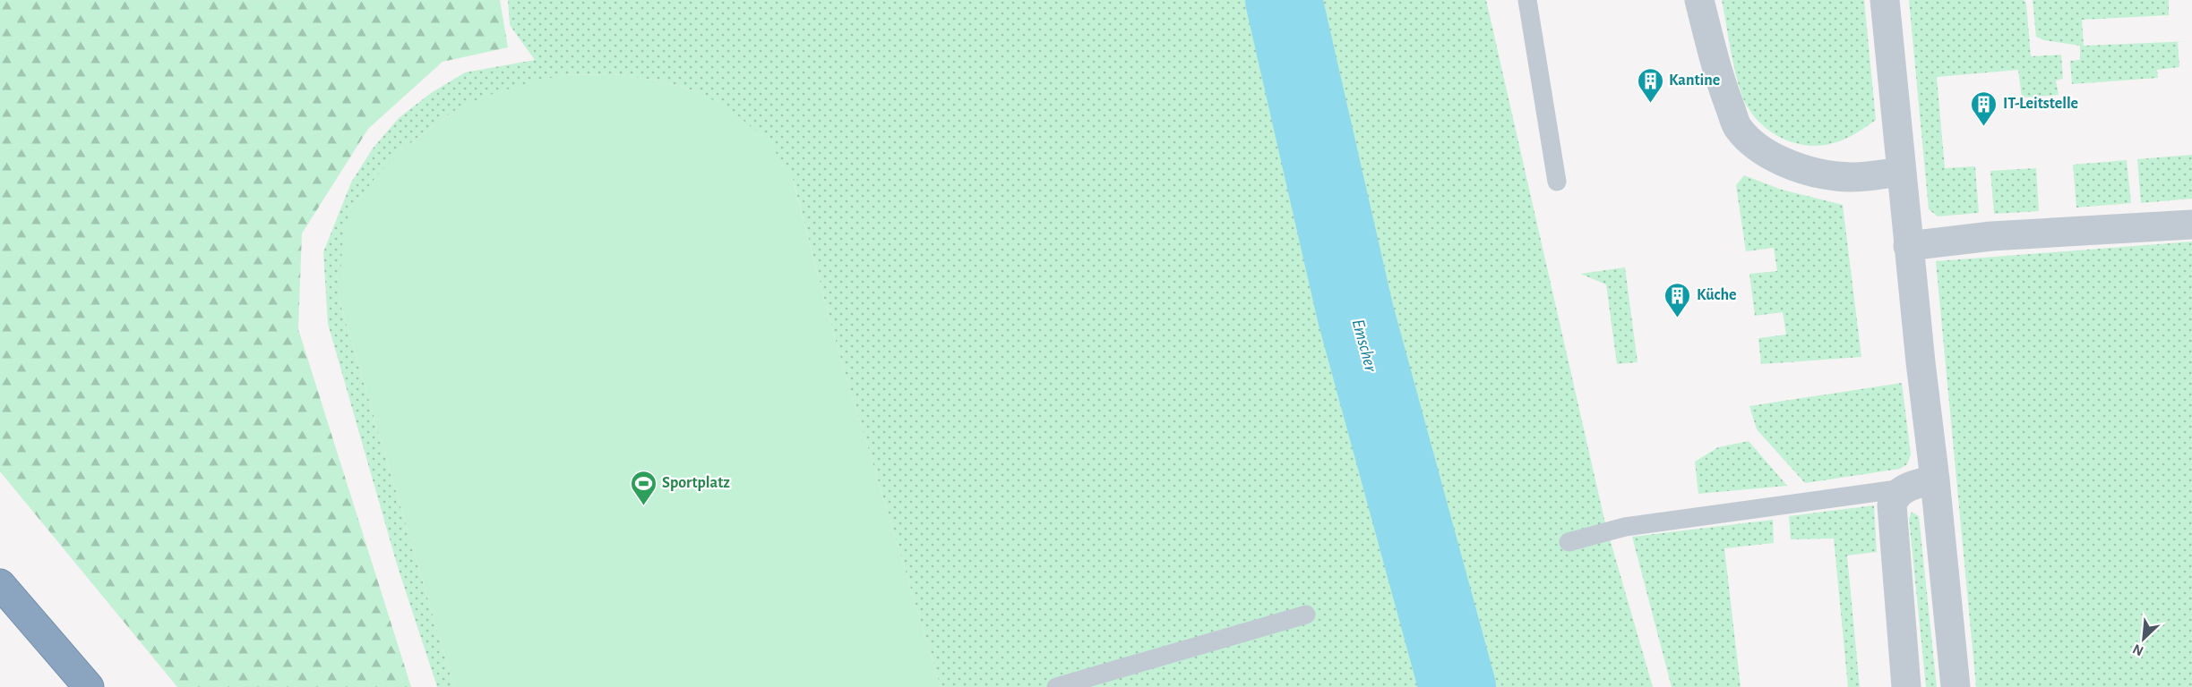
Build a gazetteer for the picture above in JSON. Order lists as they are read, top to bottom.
{
  "water": ["Emscher"],
  "places": {
    "building": ["Kantine", "IT-Leitstelle", "Küche"],
    "sports": ["Sportplatz"]
  },
  "north": "bottom left"
}
